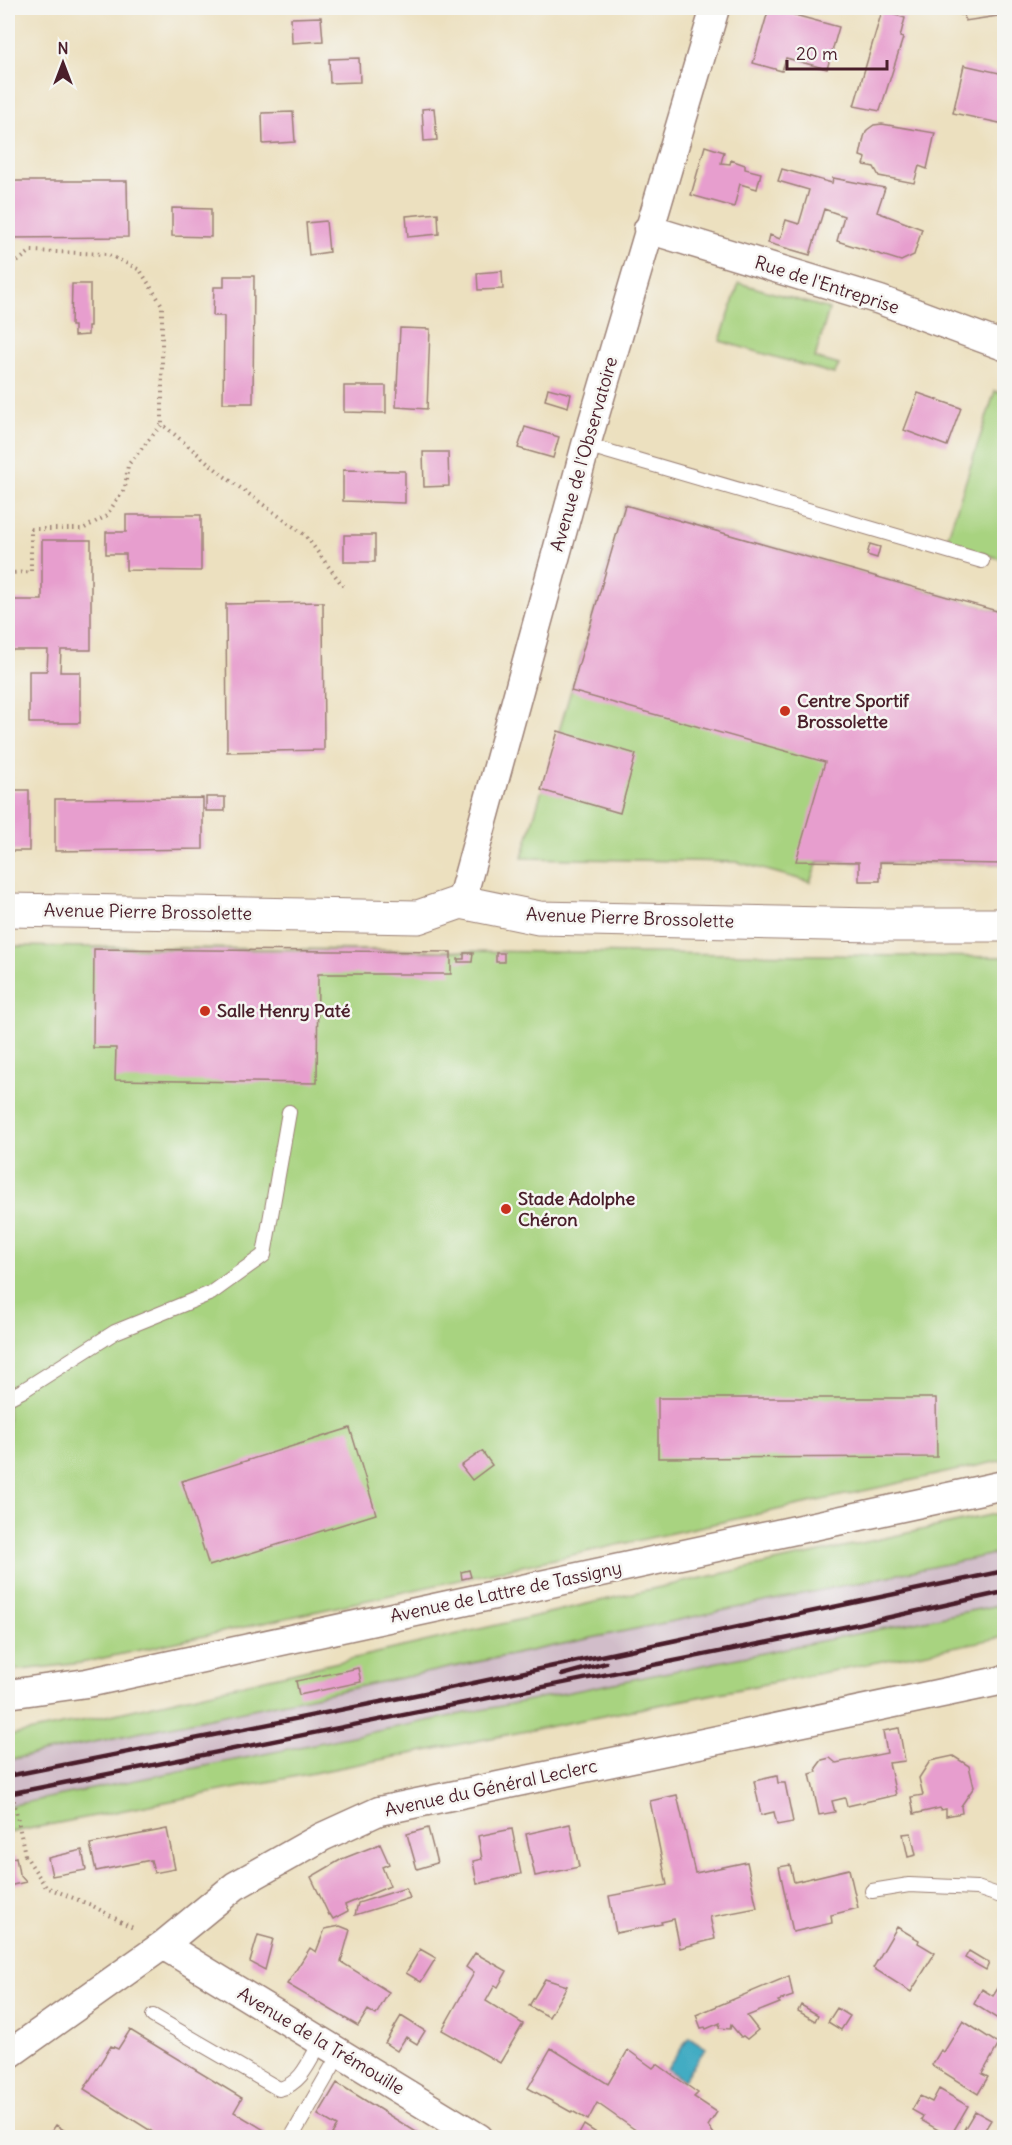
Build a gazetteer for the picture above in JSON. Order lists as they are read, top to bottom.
{
  "streets": {
    "street": [
      "Rue de l'Entreprise",
      "Avenue de l'Observatoire",
      "Avenue Pierre Brossolette",
      "Avenue de Lattre de Tassigny",
      "Avenue du Général Leclerc",
      "Avenue de la Trémouille"
    ]
  },
  "crossings": [
    ["Rue de l'Entreprise", "Avenue de l'Observatoire"],
    ["Avenue de l'Observatoire", "Avenue Pierre Brossolette"],
    ["Avenue du Général Leclerc", "Avenue de la Trémouille"]
  ],
  "places": ["Centre Sportif Brossolette", "Salle Henry Paté", "Stade Adolphe Chéron"],
  "scale_bar": "20 m",
  "north": "top"
}
